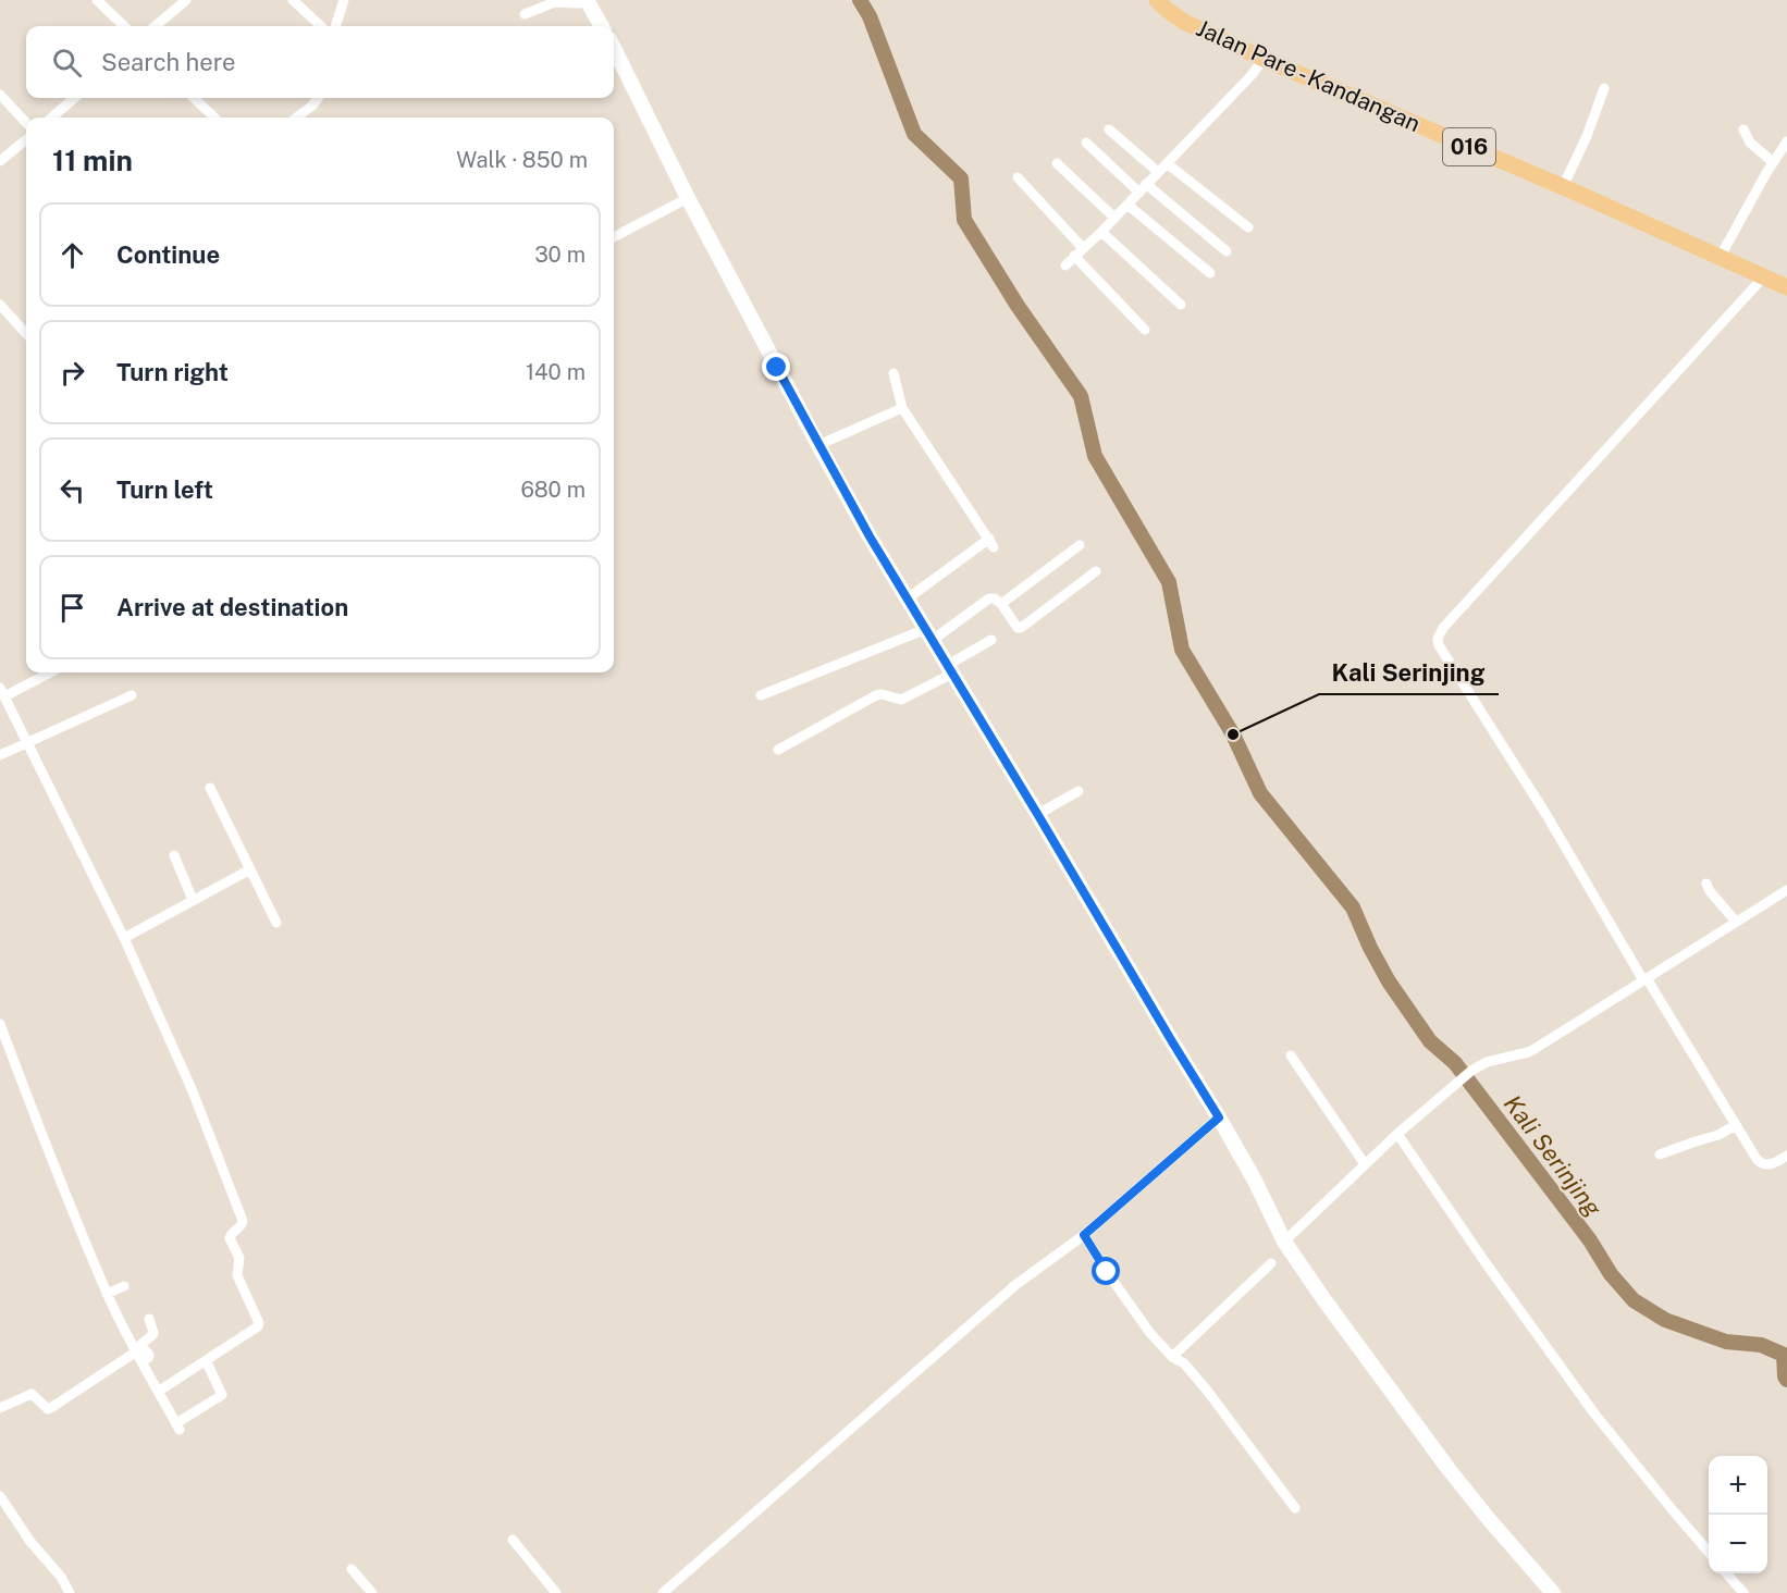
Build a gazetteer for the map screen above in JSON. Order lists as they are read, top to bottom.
{
  "streets": {
    "main road": ["Jalan Pare - Kandangan", "016"]
  },
  "water": ["Kali Serinjing"],
  "places": ["Kali Serinjing"],
  "page": {
    "search": "Search here",
    "heading": ["11 min", "Walk · 850 m"],
    "list": [
      ["Continue", "30 m"],
      ["Turn right", "140 m"],
      ["Turn left", "680 m"],
      "Arrive at destination"
    ],
    "map_buttons": ["+", "−"]
  }
}
